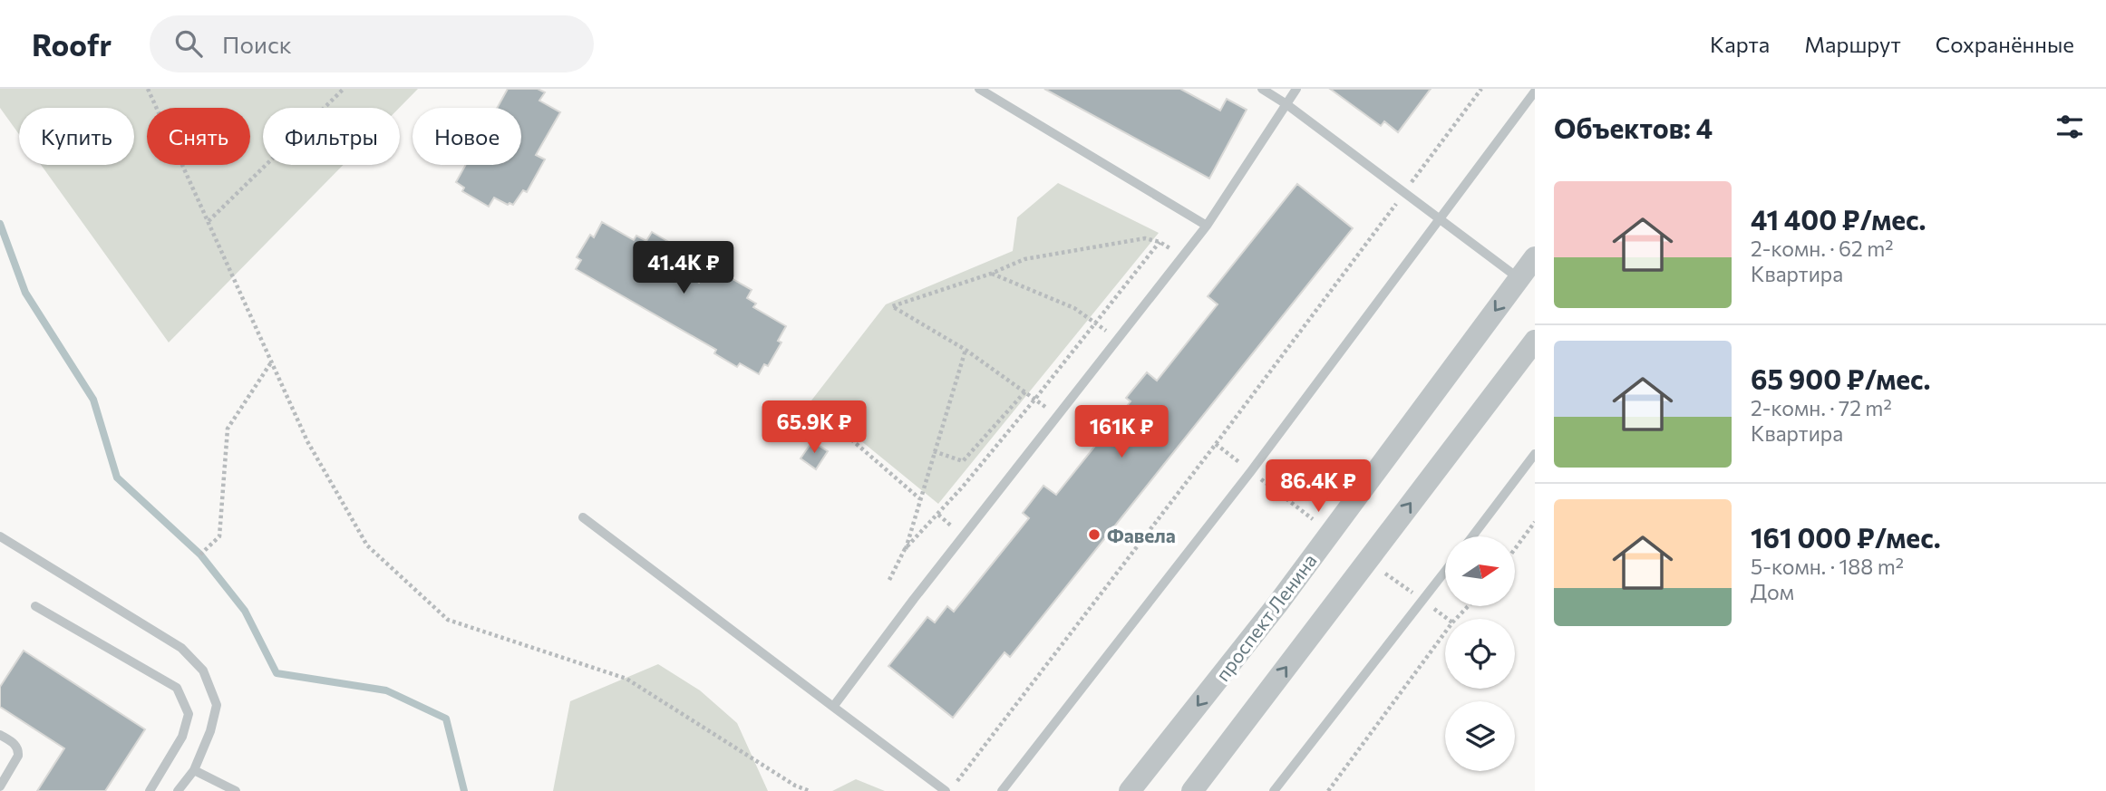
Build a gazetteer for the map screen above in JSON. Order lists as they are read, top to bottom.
{
  "streets": {
    "street": ["проспект Ленина"]
  },
  "places": ["Фавела"],
  "north": "right",
  "page": {
    "header": "Roofr",
    "search": "Поиск",
    "nav": ["Карта", "Маршрут", "Сохранённые"],
    "heading": "Объектов: 4",
    "chip": [
      "Купить",
      "Снять",
      "Фильтры",
      "Новое"
    ],
    "list": [
      {
        "name": "41 400 ₽/мес.",
        "note": "2-комн. · 62 m² · Квартира"
      },
      {
        "name": "65 900 ₽/мес.",
        "note": "2-комн. · 72 m² · Квартира"
      },
      {
        "name": "161 000 ₽/мес.",
        "note": "5-комн. · 188 m² · Дом"
      }
    ],
    "price": [
      "41.4K ₽",
      "65.9K ₽",
      "161K ₽",
      "86.4K ₽"
    ]
  }
}
